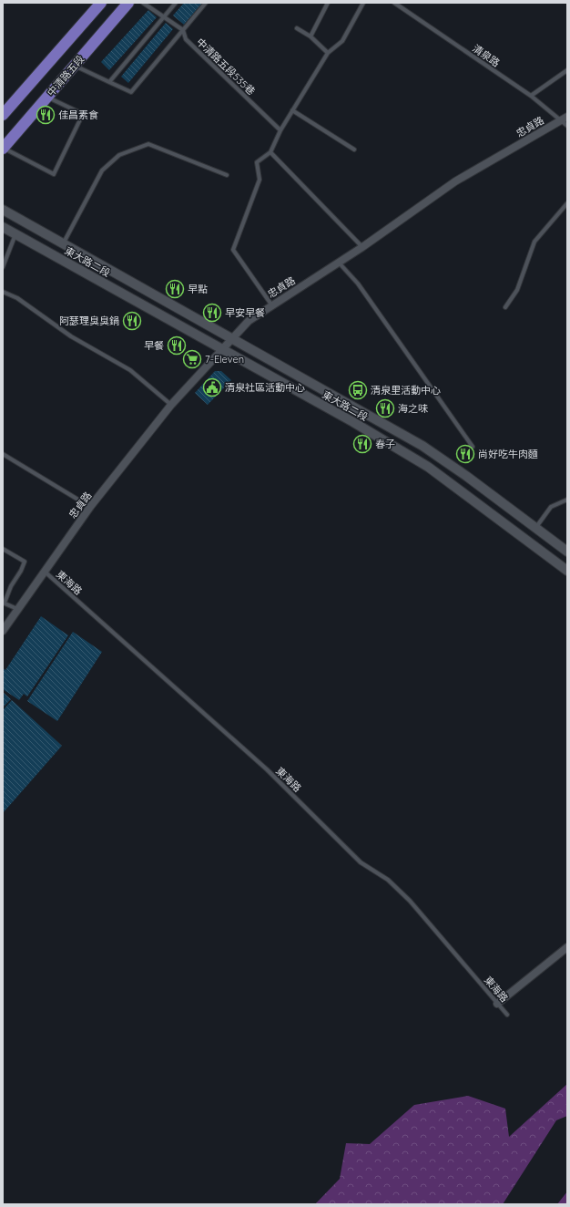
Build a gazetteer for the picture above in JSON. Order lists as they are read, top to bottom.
{
  "streets": {
    "main road": ["中清路五段"],
    "street": ["忠貞路", "東大路二段"],
    "lane": ["清泉路", "中清路五段535巷", "東海路"]
  },
  "crossings": [
    ["清泉路", "忠貞路"],
    ["忠貞路", "東大路二段"],
    ["忠貞路", "東海路"]
  ],
  "places": {
    "restaurant": [
      "佳昌素食",
      "早點",
      "早安早餐",
      "阿瑟理臭臭鍋",
      "早餐",
      "海之味",
      "春子",
      "尚好吃牛肉麵"
    ],
    "supermarket": ["7-Eleven"],
    "public building": ["清泉社區活動中心"],
    "bus stop": ["清泉里活動中心"]
  }
}
